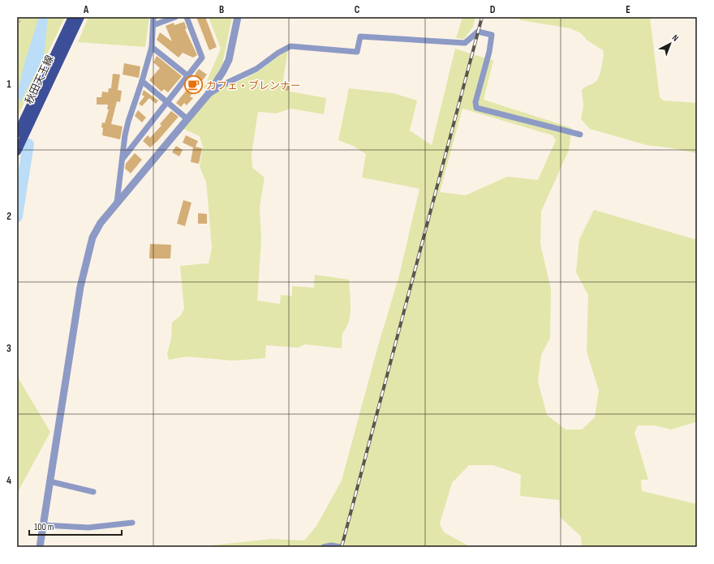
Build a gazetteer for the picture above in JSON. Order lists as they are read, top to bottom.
{
  "streets": {
    "main road": ["秋田天王線"]
  },
  "places": {
    "cafe": ["カフェ・ブレンナー"]
  },
  "scale_bar": "100 m",
  "north": "top right",
  "grid": {
    "columns": [
      "A",
      "B",
      "C",
      "D",
      "E"
    ],
    "rows": [
      "1",
      "2",
      "3",
      "4"
    ]
  }
}
